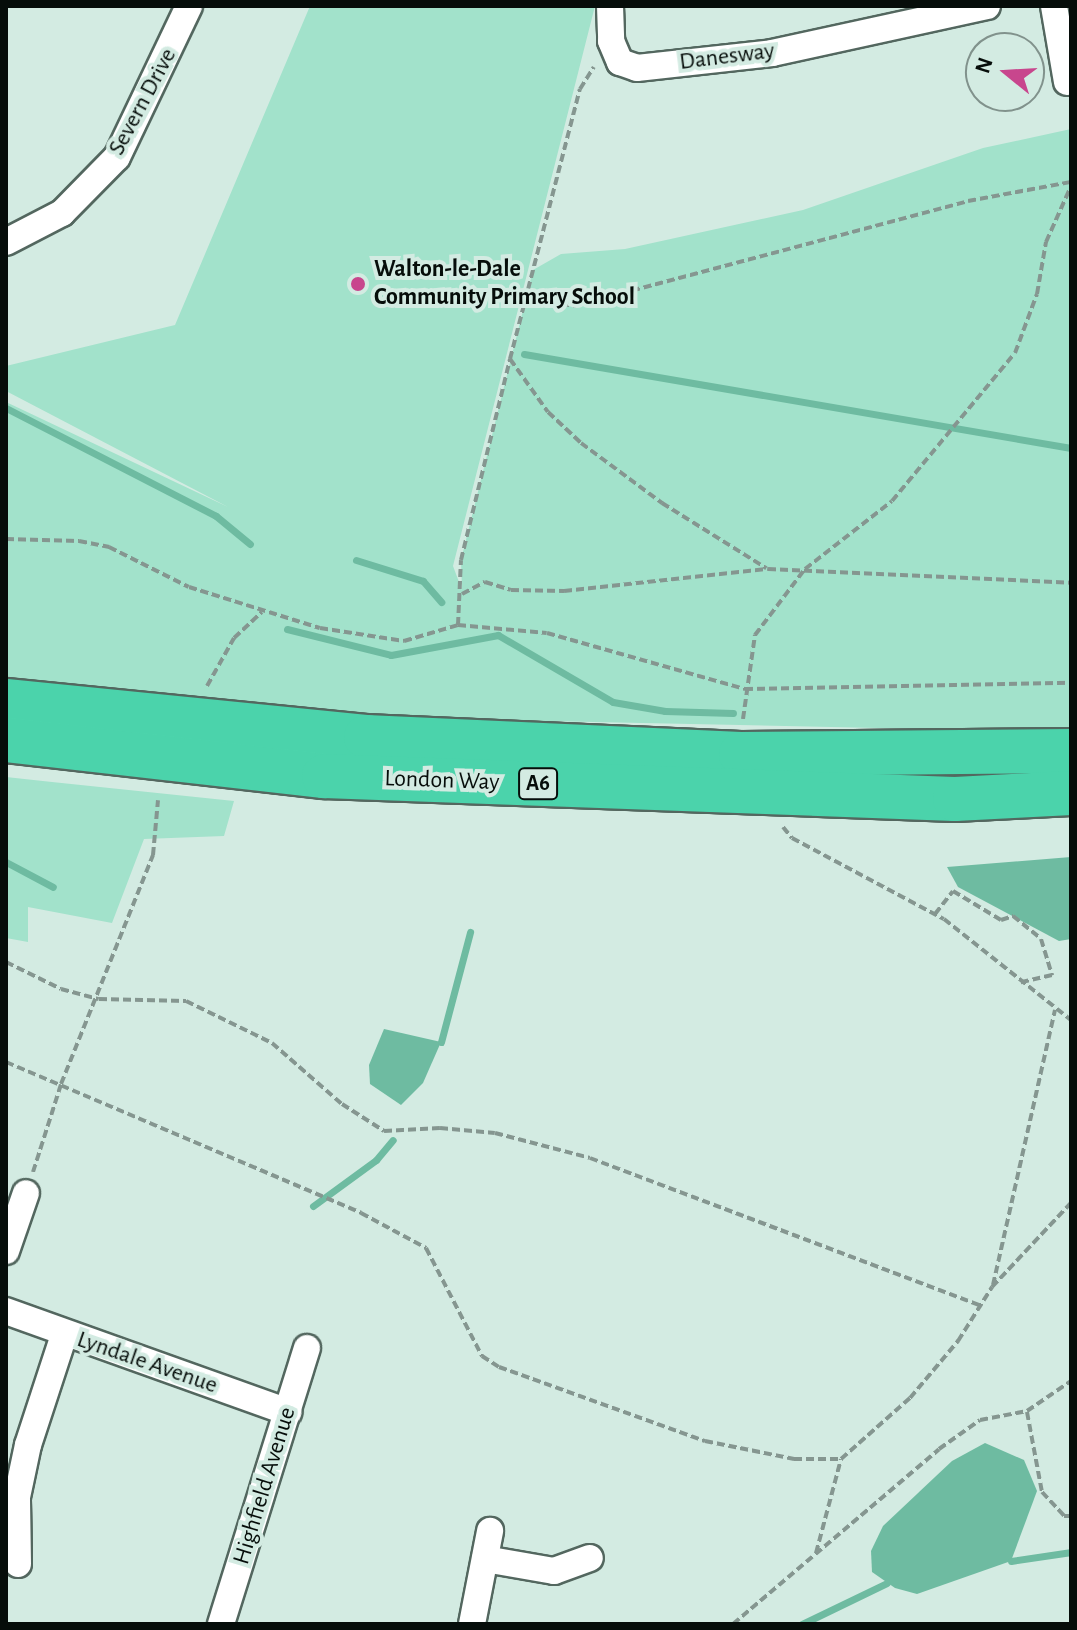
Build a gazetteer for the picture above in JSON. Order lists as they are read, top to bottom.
{
  "streets": {
    "highway": ["London Way", "A6"],
    "street": [
      "Danesway",
      "Severn Drive",
      "Lyndale Avenue",
      "Highfield Avenue"
    ]
  },
  "crossings": [
    ["Lyndale Avenue", "Highfield Avenue"]
  ],
  "places": ["Walton-le-Dale Community Primary School"],
  "north": "left"
}
